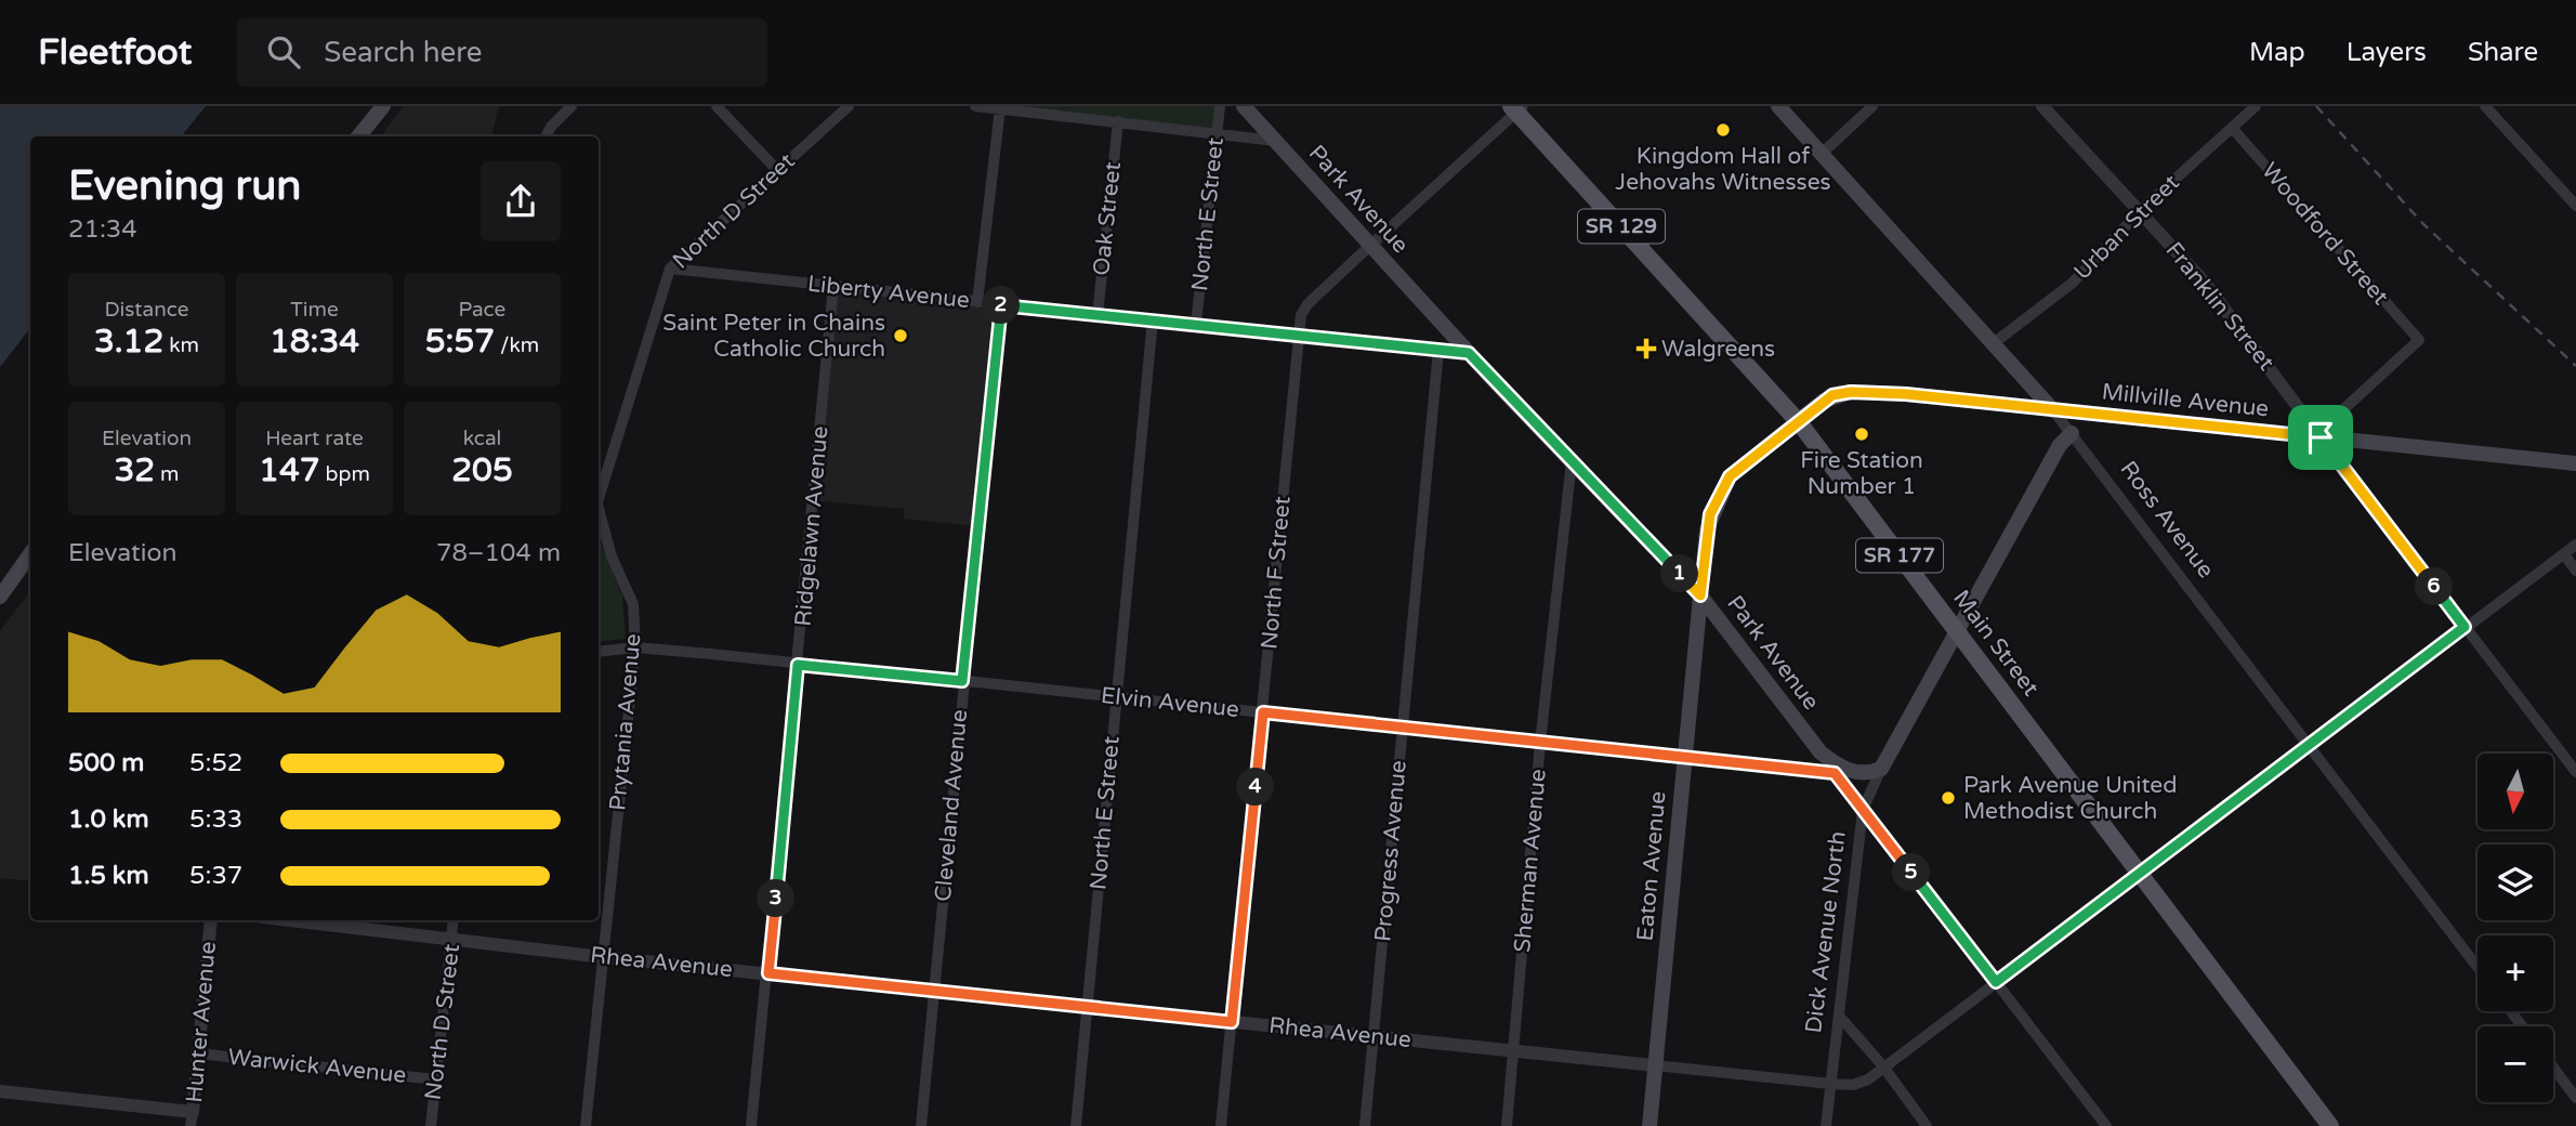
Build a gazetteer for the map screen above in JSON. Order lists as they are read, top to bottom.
{
  "streets": {
    "main road": [
      "Park Avenue",
      "SR 129",
      "Millville Avenue",
      "Ross Avenue",
      "SR 177",
      "Main Street",
      "Eaton Avenue",
      "Dick Avenue North"
    ],
    "street": [
      "North D Street",
      "North E Street",
      "Oak Street",
      "Urban Street",
      "Woodford Street",
      "Liberty Avenue",
      "Franklin Street",
      "Ridgelawn Avenue",
      "North F Street",
      "Elvin Avenue",
      "Prytania Avenue",
      "Cleveland Avenue",
      "Progress Avenue",
      "Sherman Avenue",
      "Rhea Avenue",
      "Hunter Avenue",
      "Warwick Avenue"
    ]
  },
  "crossings": [
    ["Park Avenue", "Liberty Avenue"],
    ["Park Avenue", "North F Street"],
    ["Park Avenue", "Elvin Avenue"],
    ["Park Avenue", "Sherman Avenue"],
    ["Park Avenue", "Eaton Avenue"],
    ["Park Avenue", "Dick Avenue North"],
    ["Park Avenue", "Rhea Avenue"],
    ["North D Street", "Liberty Avenue"],
    ["North D Street", "Rhea Avenue"],
    ["North D Street", "Warwick Avenue"],
    ["North E Street", "Liberty Avenue"],
    ["North E Street", "Elvin Avenue"],
    ["North E Street", "Rhea Avenue"],
    ["Oak Street", "Liberty Avenue"],
    ["Urban Street", "Woodford Street"],
    ["Urban Street", "Franklin Street"],
    ["Urban Street", "Ross Avenue"],
    ["Woodford Street", "Franklin Street"],
    ["Woodford Street", "Millville Avenue"],
    ["Liberty Avenue", "Ridgelawn Avenue"],
    ["Liberty Avenue", "North F Street"],
    ["Liberty Avenue", "Cleveland Avenue"],
    ["Liberty Avenue", "Progress Avenue"],
    ["Franklin Street", "Millville Avenue"],
    ["Franklin Street", "Rhea Avenue"],
    ["Millville Avenue", "Ross Avenue"],
    ["Millville Avenue", "Main Street"],
    ["Millville Avenue", "Eaton Avenue"],
    ["Ross Avenue", "Dick Avenue North"],
    ["Ross Avenue", "Rhea Avenue"],
    ["Ridgelawn Avenue", "Elvin Avenue"],
    ["Ridgelawn Avenue", "Rhea Avenue"],
    ["North F Street", "Main Street"],
    ["North F Street", "Elvin Avenue"],
    ["North F Street", "Rhea Avenue"],
    ["Main Street", "Eaton Avenue"],
    ["Main Street", "Dick Avenue North"],
    ["Main Street", "Rhea Avenue"],
    ["Elvin Avenue", "Prytania Avenue"],
    ["Elvin Avenue", "Cleveland Avenue"],
    ["Elvin Avenue", "Progress Avenue"],
    ["Elvin Avenue", "Sherman Avenue"],
    ["Elvin Avenue", "Eaton Avenue"],
    ["Prytania Avenue", "Rhea Avenue"],
    ["Cleveland Avenue", "Rhea Avenue"],
    ["Progress Avenue", "Rhea Avenue"],
    ["Sherman Avenue", "Rhea Avenue"],
    ["Eaton Avenue", "Rhea Avenue"],
    ["Dick Avenue North", "Rhea Avenue"],
    ["Hunter Avenue", "Warwick Avenue"]
  ],
  "places": {
    "other": [
      "Kingdom Hall of Jehovahs Witnesses",
      "Saint Peter in Chains Catholic Church",
      "Fire Station Number 1",
      "Park Avenue United Methodist Church"
    ],
    "health": ["Walgreens"]
  },
  "north": "bottom",
  "page": {
    "header": "Fleetfoot",
    "search": "Search here",
    "nav": ["Map", "Layers", "Share"],
    "heading": ["Evening run", "21:34"],
    "stats": [
      ["Distance", "3.12 km"],
      ["Time", "18:34"],
      ["Pace", "5:57 /km"],
      ["Elevation", "32 m"],
      ["Heart rate", "147 bpm"],
      ["kcal", "205"]
    ],
    "pins": [
      "2",
      "1",
      "6",
      "4",
      "5",
      "3"
    ],
    "chart": ["Elevation", "78–104 m"],
    "list": [
      {
        "name": "500 m",
        "note": "5:52"
      },
      {
        "name": "1.0 km",
        "note": "5:33"
      },
      {
        "name": "1.5 km",
        "note": "5:37"
      }
    ],
    "map_buttons": ["+", "−"]
  }
}
